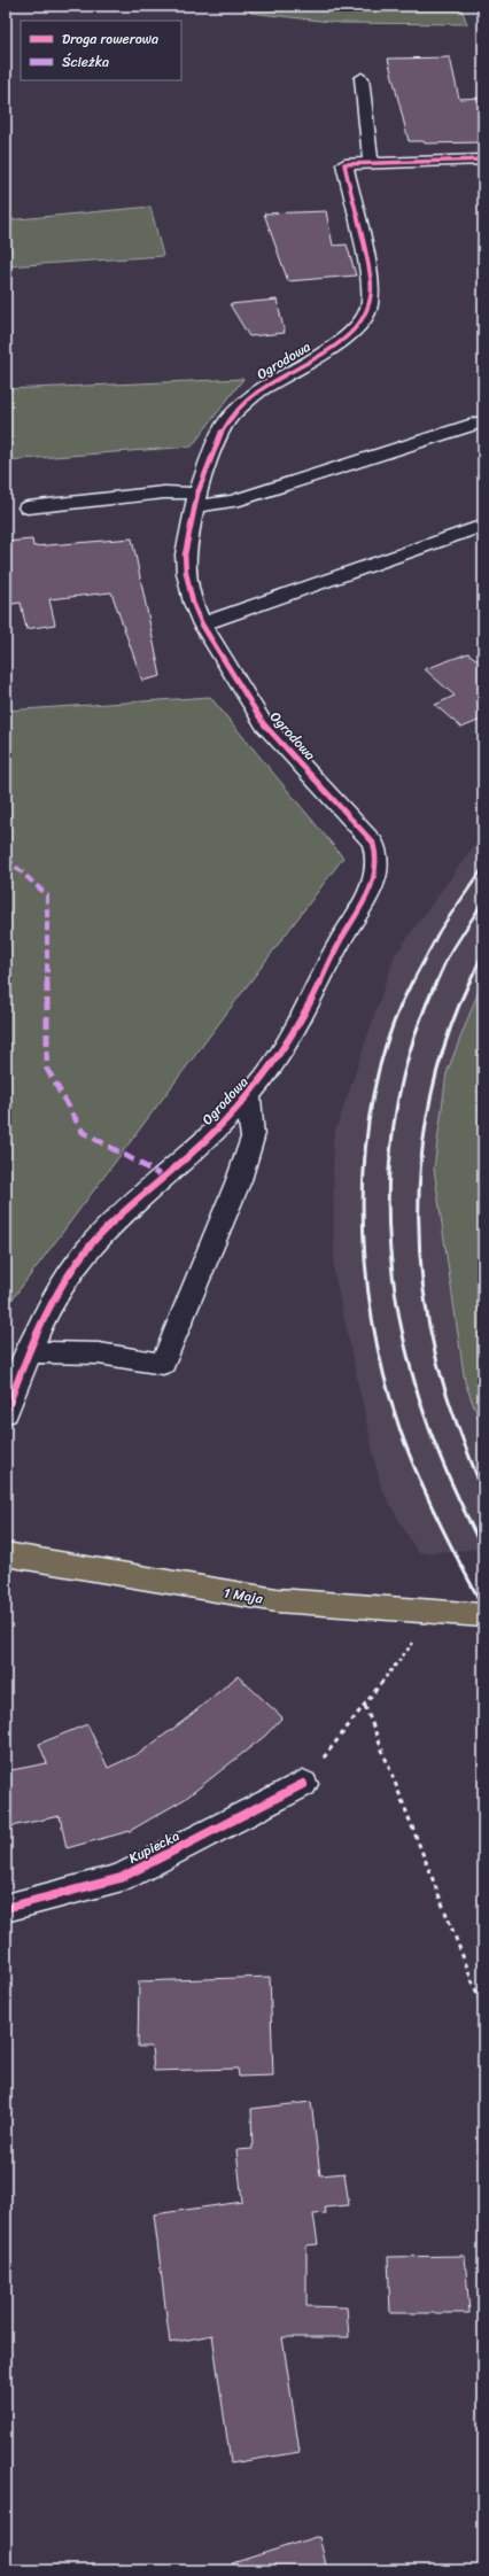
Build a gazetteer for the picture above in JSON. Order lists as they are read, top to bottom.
{
  "streets": {
    "main road": ["1 Maja"],
    "street": ["Ogrodowa", "Kupiecka"]
  },
  "legend": ["Droga rowerowa", "Ścieżka"]
}
